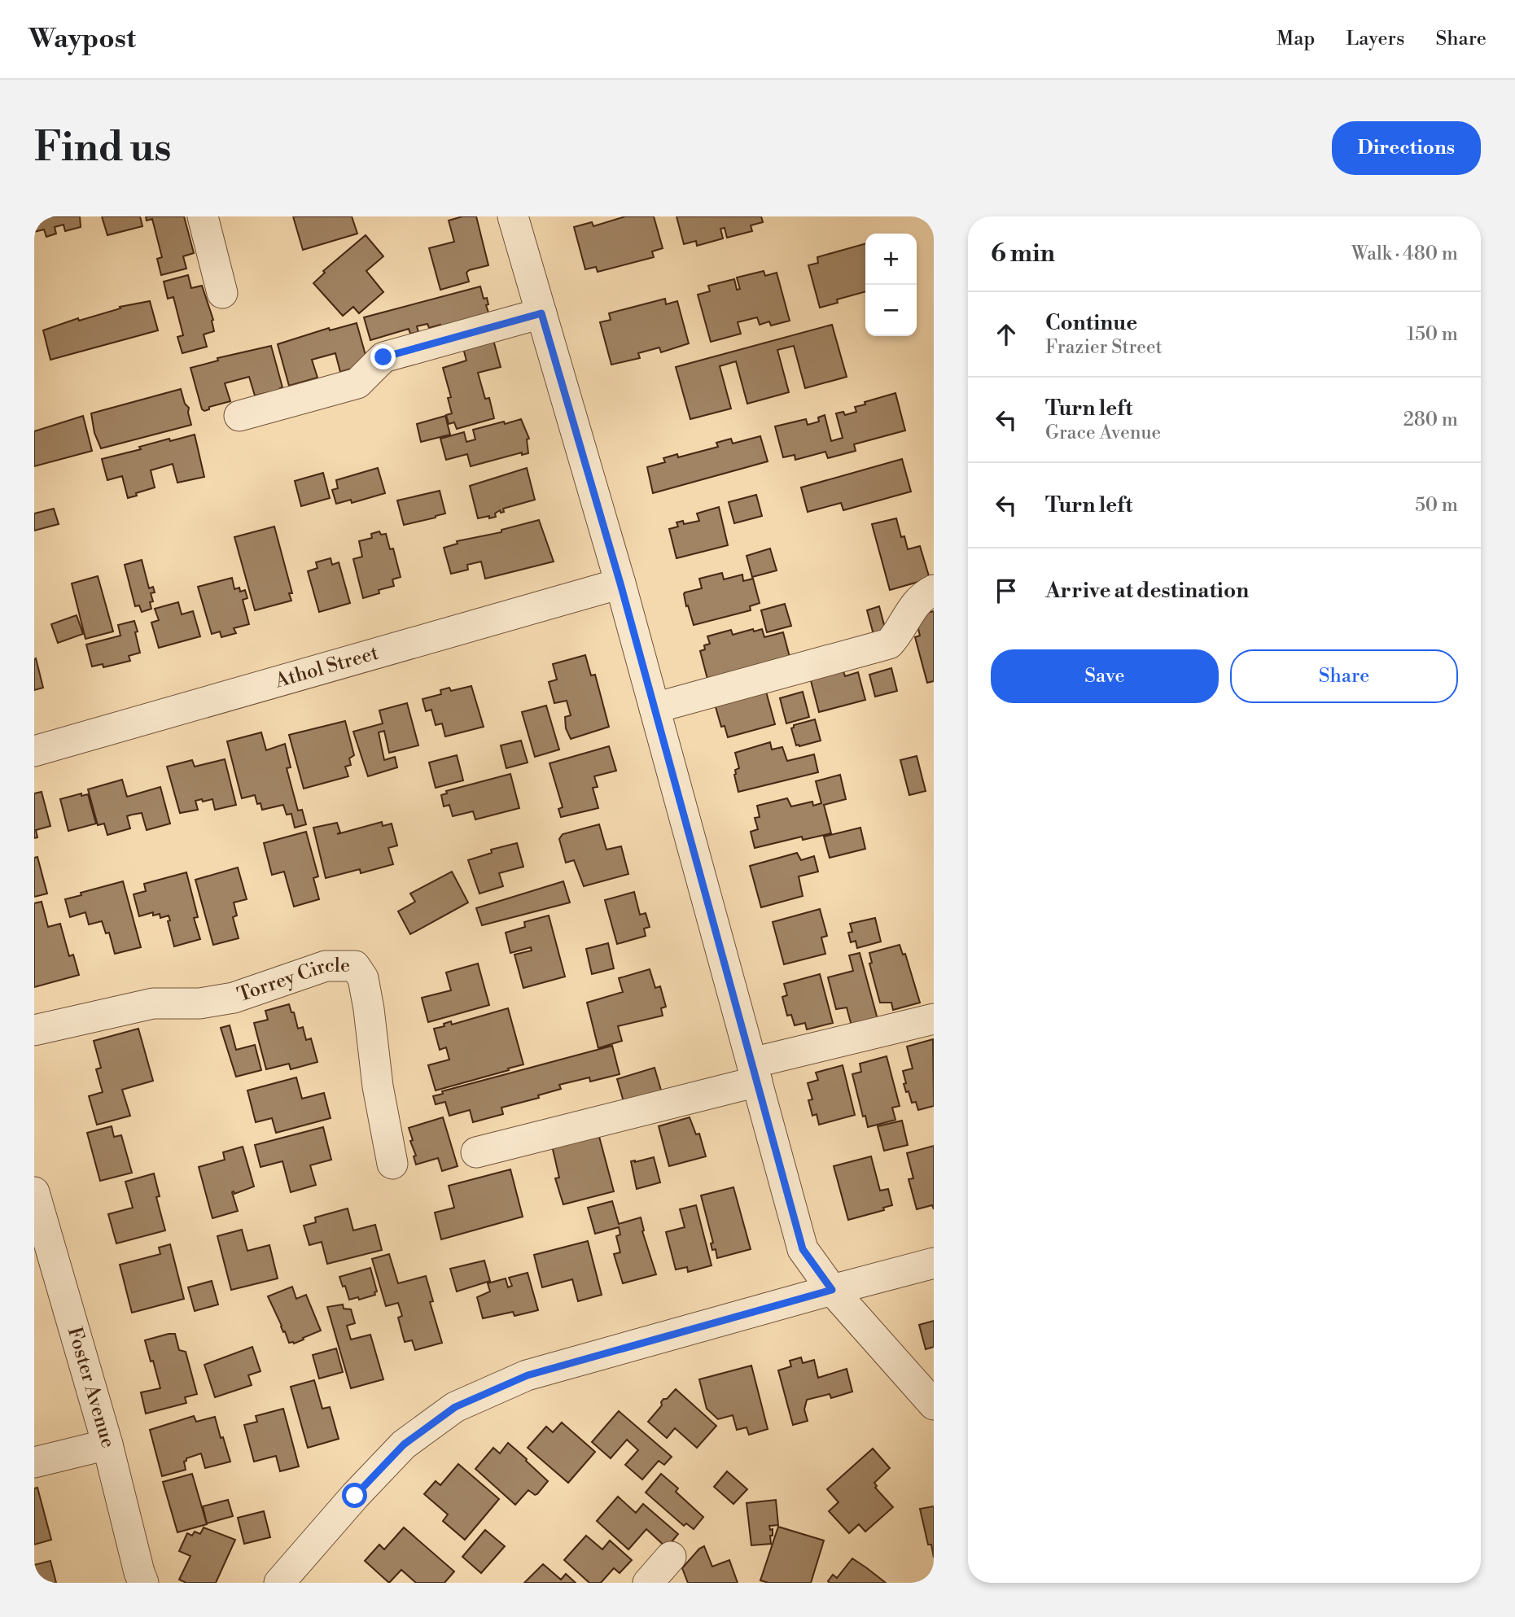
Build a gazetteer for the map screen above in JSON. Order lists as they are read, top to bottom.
{
  "streets": {
    "street": ["Athol Street", "Torrey Circle", "Foster Avenue"]
  },
  "page": {
    "header": "Waypost",
    "nav": ["Map", "Layers", "Share"],
    "buttons": [
      "Directions",
      ["Save", "Share"]
    ],
    "title": "Find us",
    "heading": ["6 min", "Walk · 480 m"],
    "map_buttons": ["+", "−"],
    "list": [
      ["Continue", "Frazier Street", "150 m"],
      ["Turn left", "Grace Avenue", "280 m"],
      ["Turn left", "50 m"],
      "Arrive at destination"
    ]
  }
}
